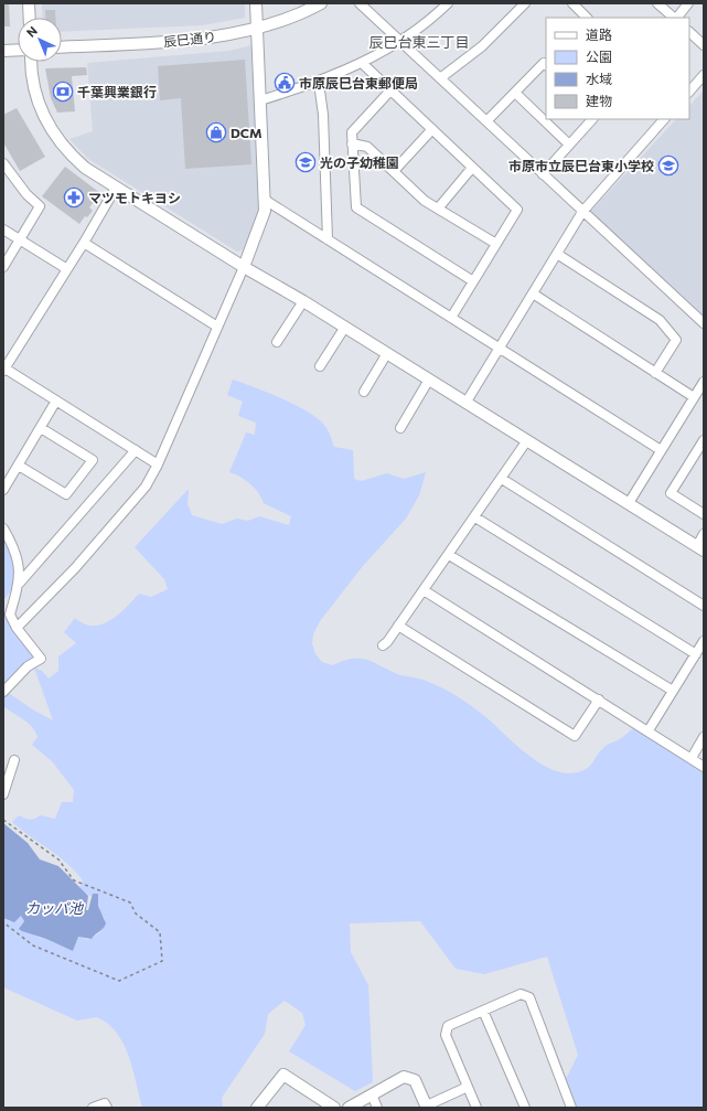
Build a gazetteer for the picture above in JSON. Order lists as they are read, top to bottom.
{
  "streets": {
    "street": ["辰巳通り"]
  },
  "districts": ["辰巳台東三丁目"],
  "water": ["カッパ池"],
  "places": {
    "public building": ["市原辰巳台東郵便局"],
    "bank": ["千葉興業銀行"],
    "shop": ["DCM"],
    "school or university": ["光の子幼稚園", "市原市立辰巳台東小学校"],
    "pharmacy": ["マツモトキヨシ"]
  },
  "legend": [
    "道路",
    "公園",
    "水域",
    "建物"
  ],
  "north": "top left"
}
